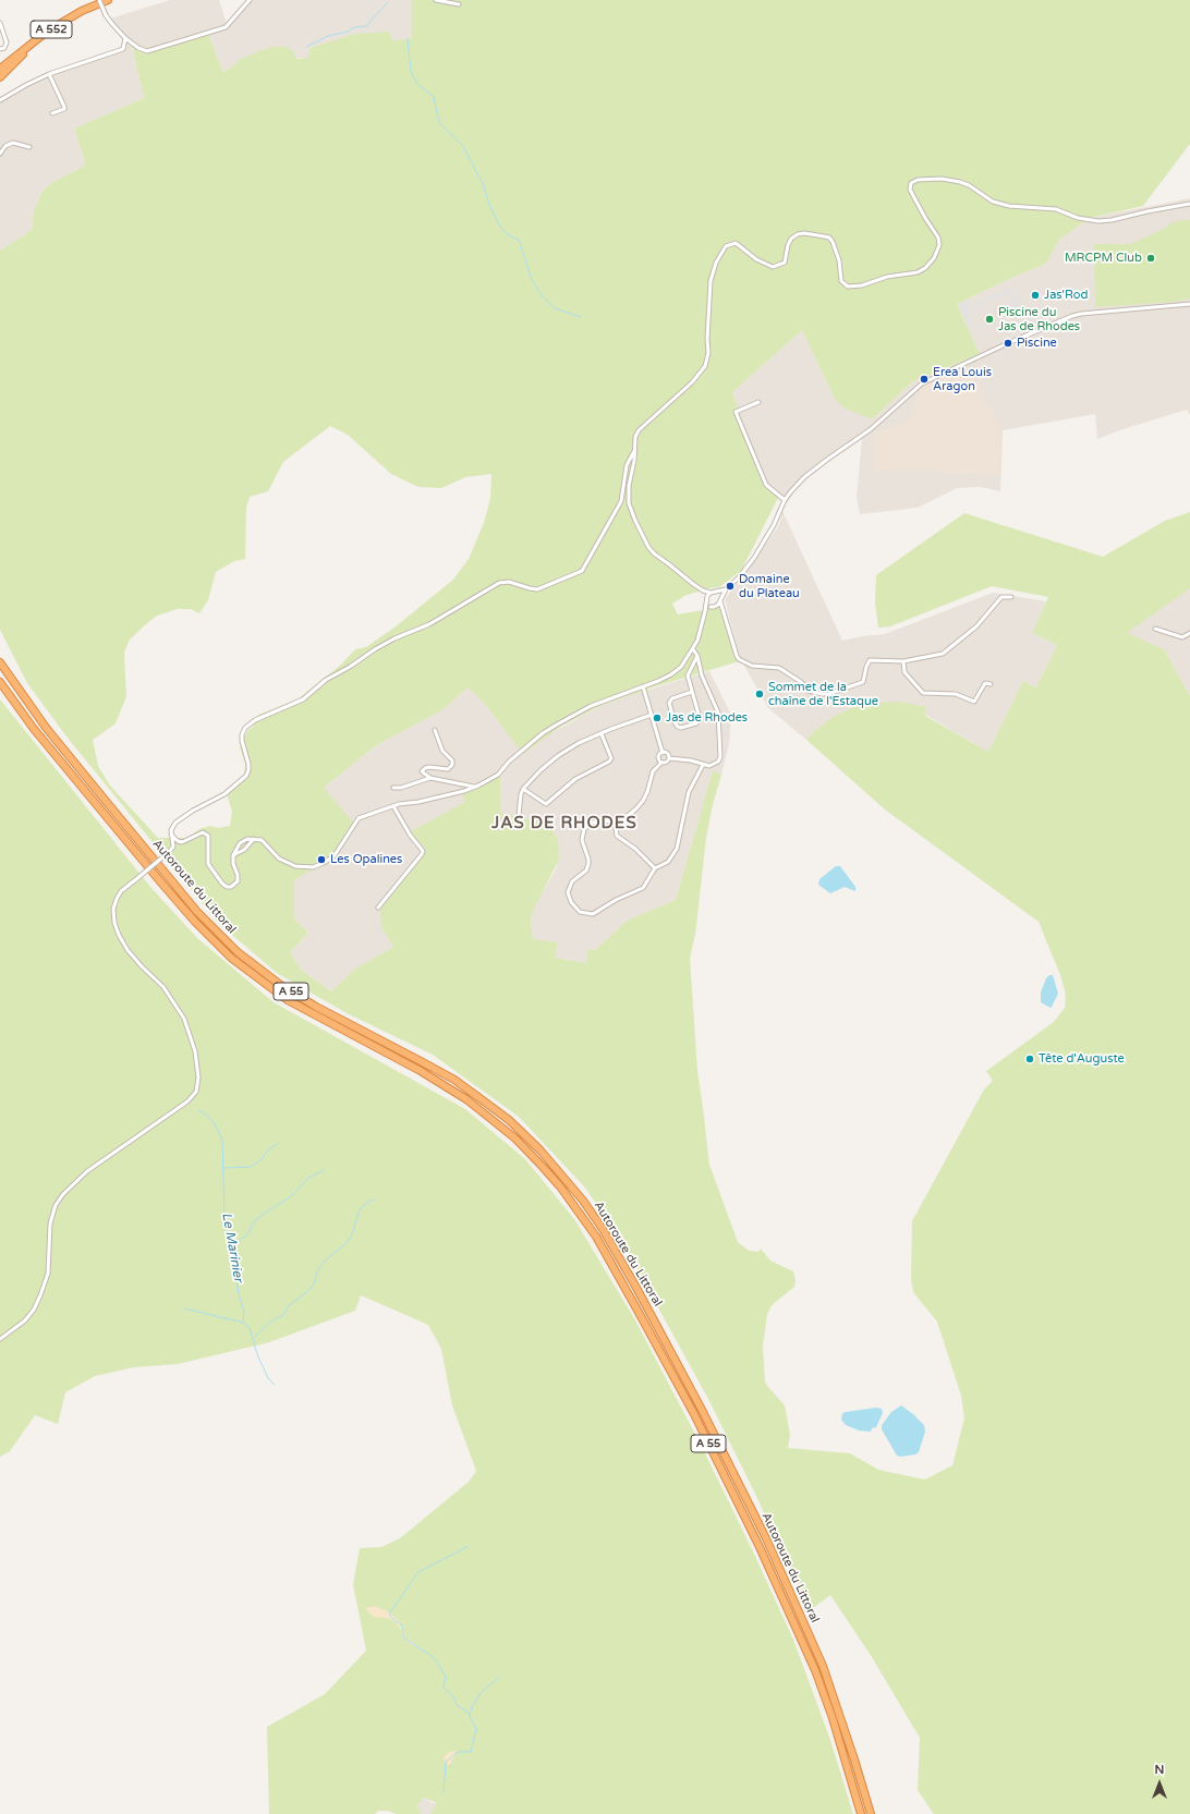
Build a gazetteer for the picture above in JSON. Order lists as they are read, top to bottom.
{
  "streets": {
    "highway": ["A 552", "Autoroute du Littoral", "A 55"]
  },
  "districts": ["JAS DE RHODES"],
  "water": ["Le Marinier"],
  "places": [
    "MRCPM Club",
    "Jas'Rod",
    "Piscine du Jas de Rhodes",
    "Piscine",
    "Erea Louis Aragon",
    "Domaine du Plateau",
    "Sommet de la chaîne de l'Estaque",
    "Jas de Rhodes",
    "Les Opalines",
    "Tête d'Auguste"
  ],
  "north": "top"
}
